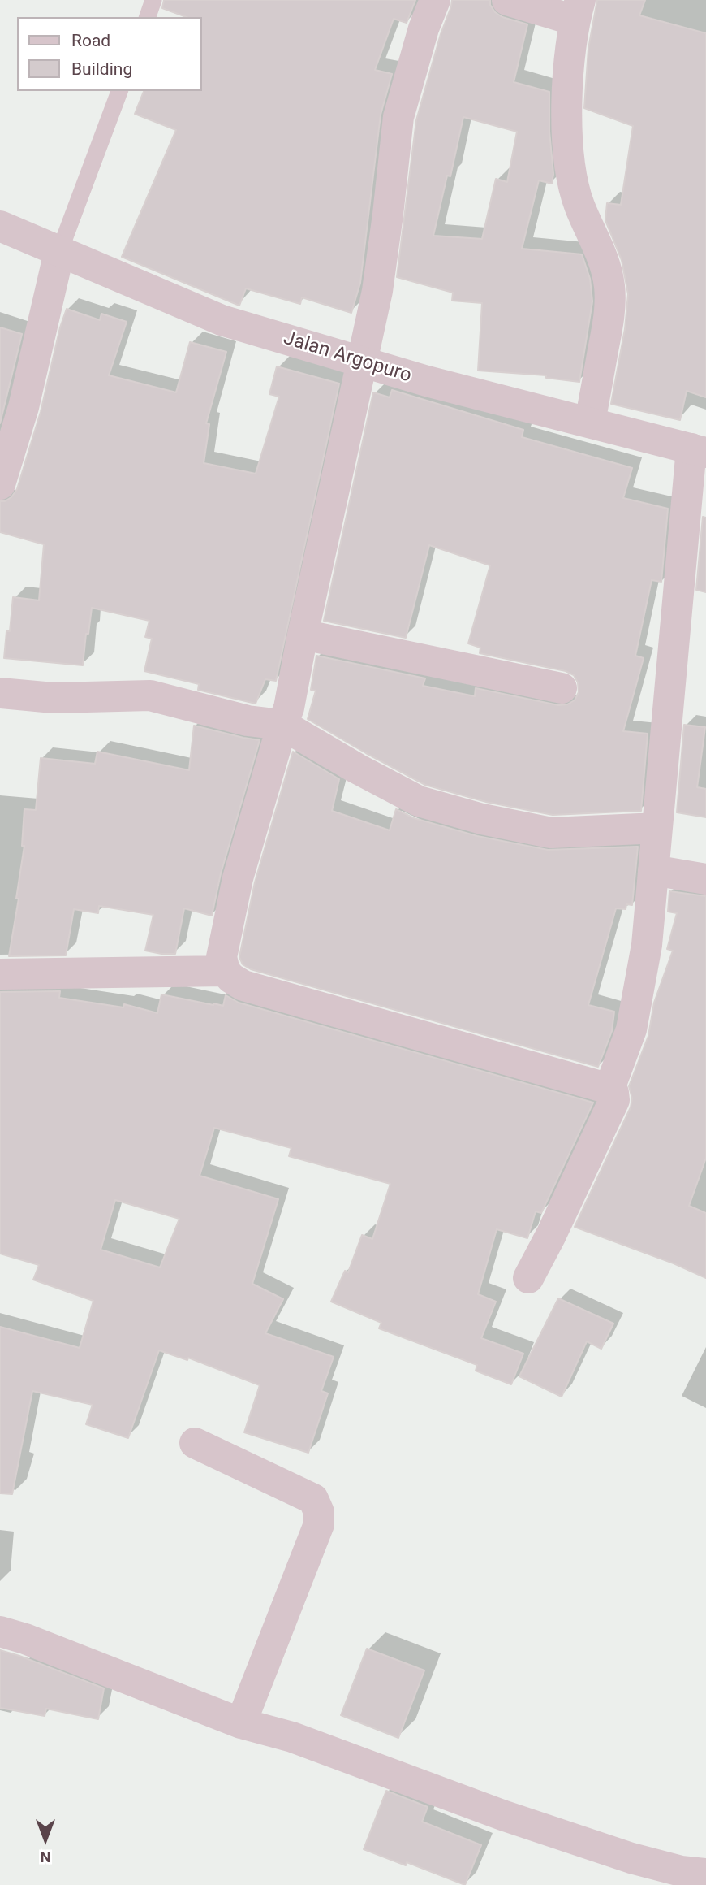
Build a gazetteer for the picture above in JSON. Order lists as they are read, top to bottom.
{
  "streets": {
    "street": ["Jalan Argopuro"]
  },
  "legend": ["Road", "Building"],
  "north": "bottom"
}
